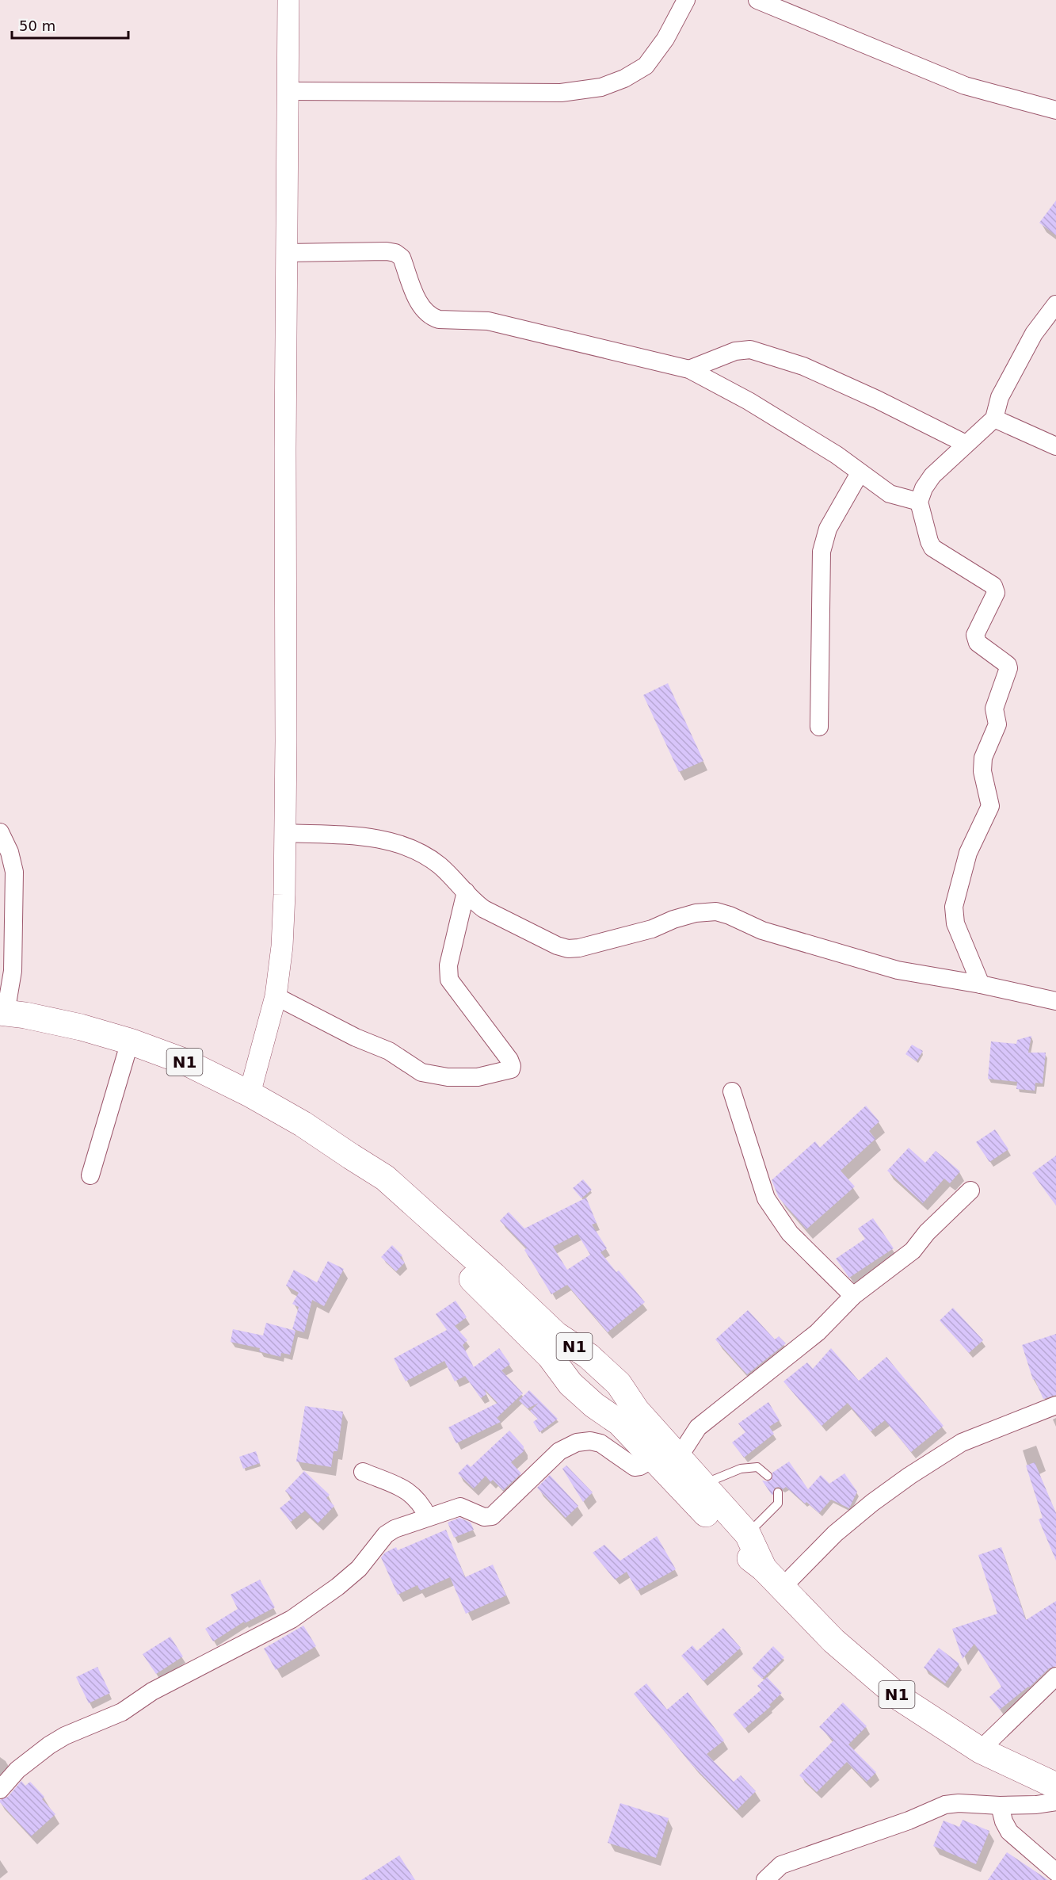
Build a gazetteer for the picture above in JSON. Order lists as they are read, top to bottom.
{
  "streets": {
    "highway": ["N1"]
  },
  "scale_bar": "50 m"
}
